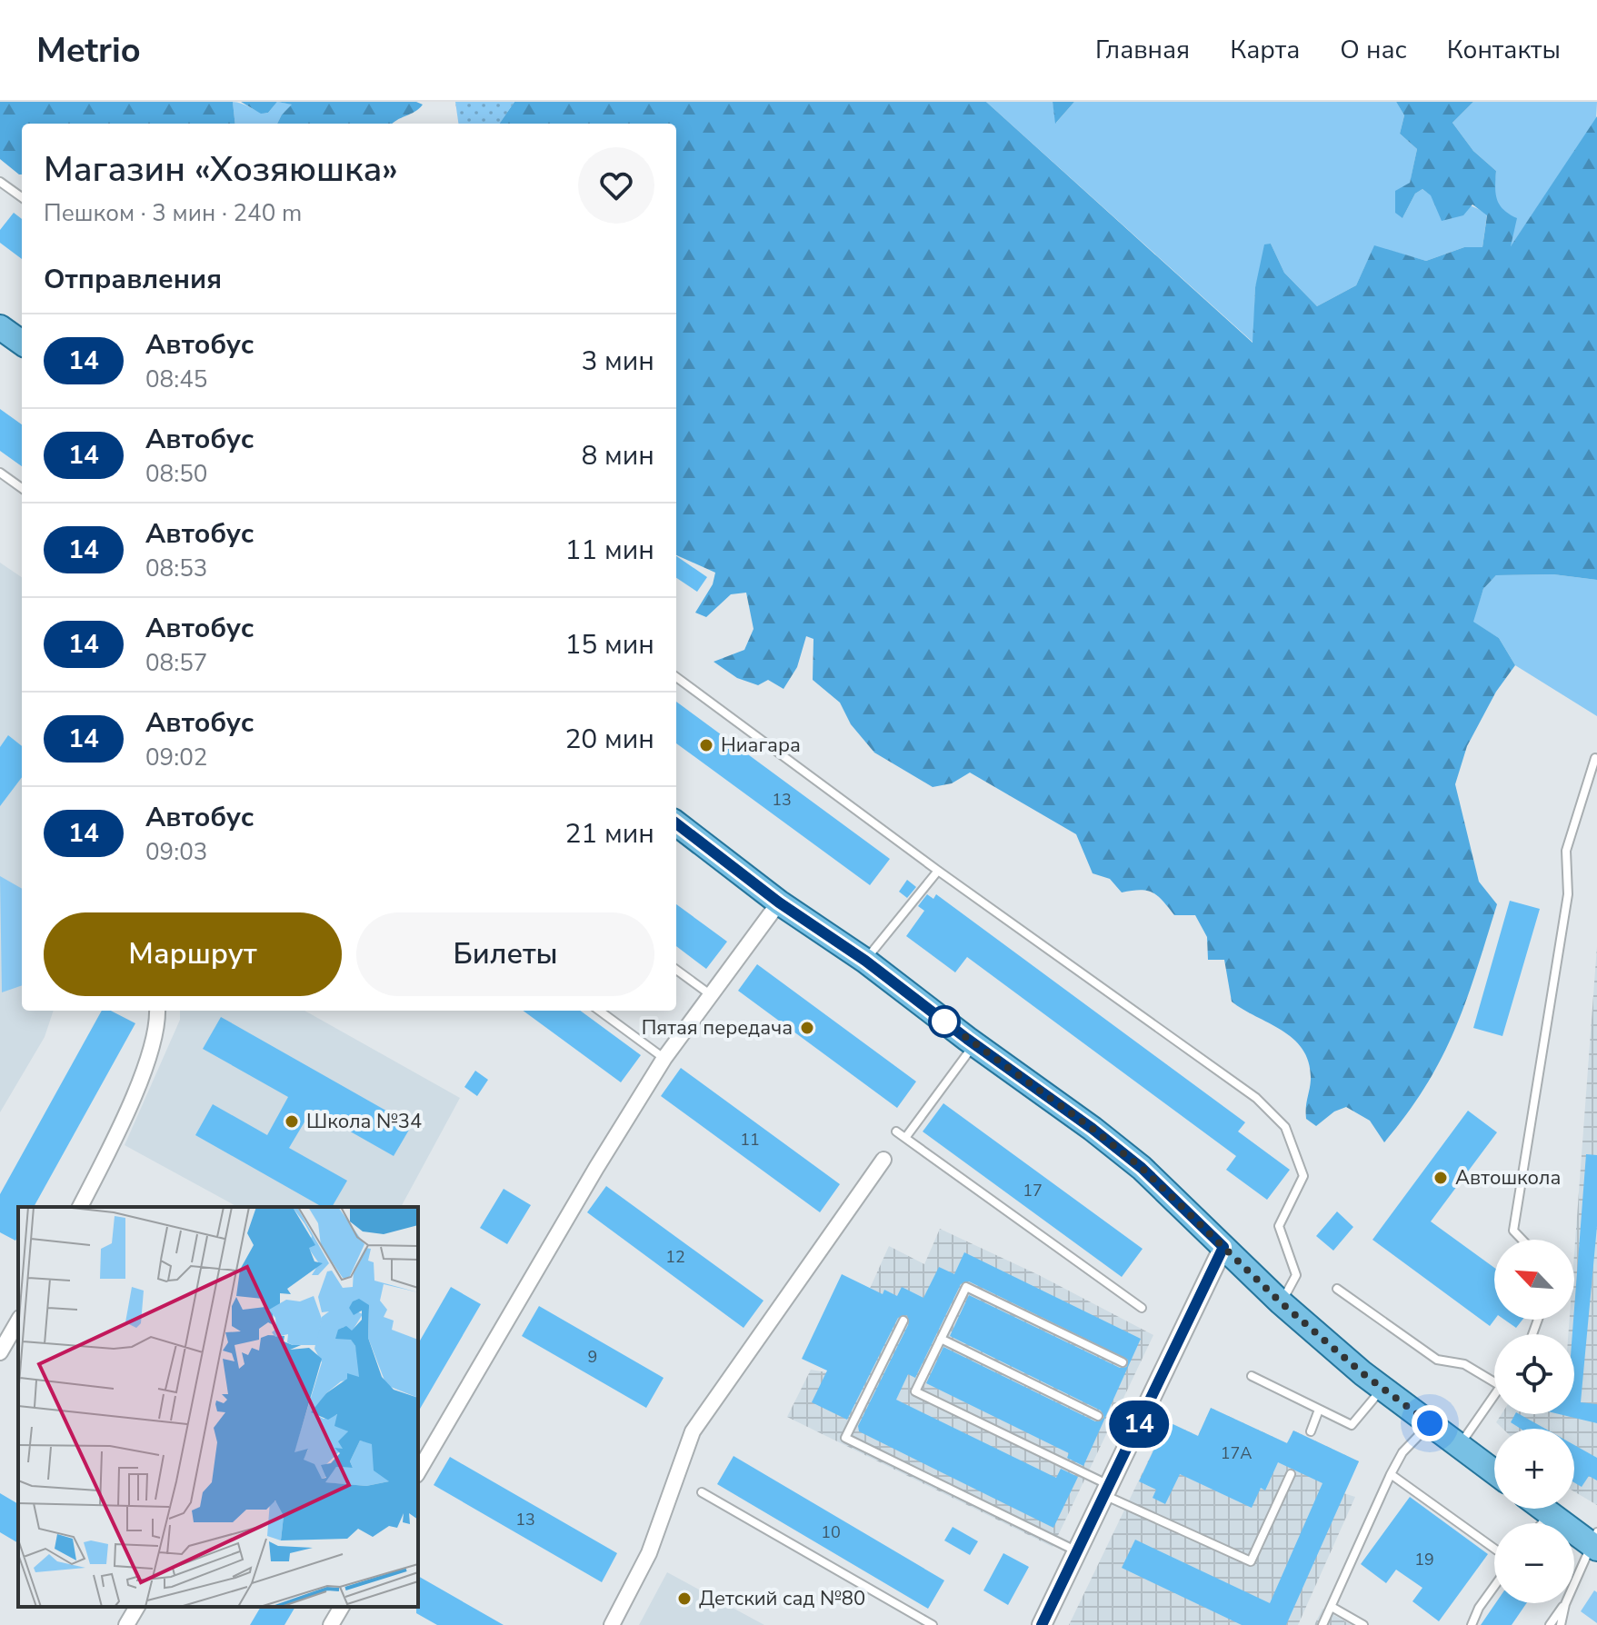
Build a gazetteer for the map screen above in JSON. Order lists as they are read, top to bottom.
{
  "places": [
    "Ниагара",
    "Пятая передача",
    "Школа №34",
    "Автошкола",
    "Детский сад №80"
  ],
  "lines": ["bus line 14"],
  "house_numbers": [
    "13",
    "11",
    "17",
    "12",
    "9",
    "17А",
    "13",
    "10",
    "19"
  ],
  "north": "top left",
  "page": {
    "header": "Metrio",
    "nav": [
      "Главная",
      "Карта",
      "О нас",
      "Контакты"
    ],
    "on_map": "14",
    "heading": [
      ["Магазин «Хозяюшка»", "Пешком · 3 мин · 240 m"],
      "Отправления"
    ],
    "list": [
      {
        "mark": "14",
        "name": "Автобус",
        "note": "08:45",
        "value": "3 мин"
      },
      {
        "mark": "14",
        "name": "Автобус",
        "note": "08:50",
        "value": "8 мин"
      },
      {
        "mark": "14",
        "name": "Автобус",
        "note": "08:53",
        "value": "11 мин"
      },
      {
        "mark": "14",
        "name": "Автобус",
        "note": "08:57",
        "value": "15 мин"
      },
      {
        "mark": "14",
        "name": "Автобус",
        "note": "09:02",
        "value": "20 мин"
      },
      {
        "mark": "14",
        "name": "Автобус",
        "note": "09:03",
        "value": "21 мин"
      }
    ],
    "buttons": ["Маршрут", "Билеты"],
    "map_buttons": ["+", "−"]
  }
}
